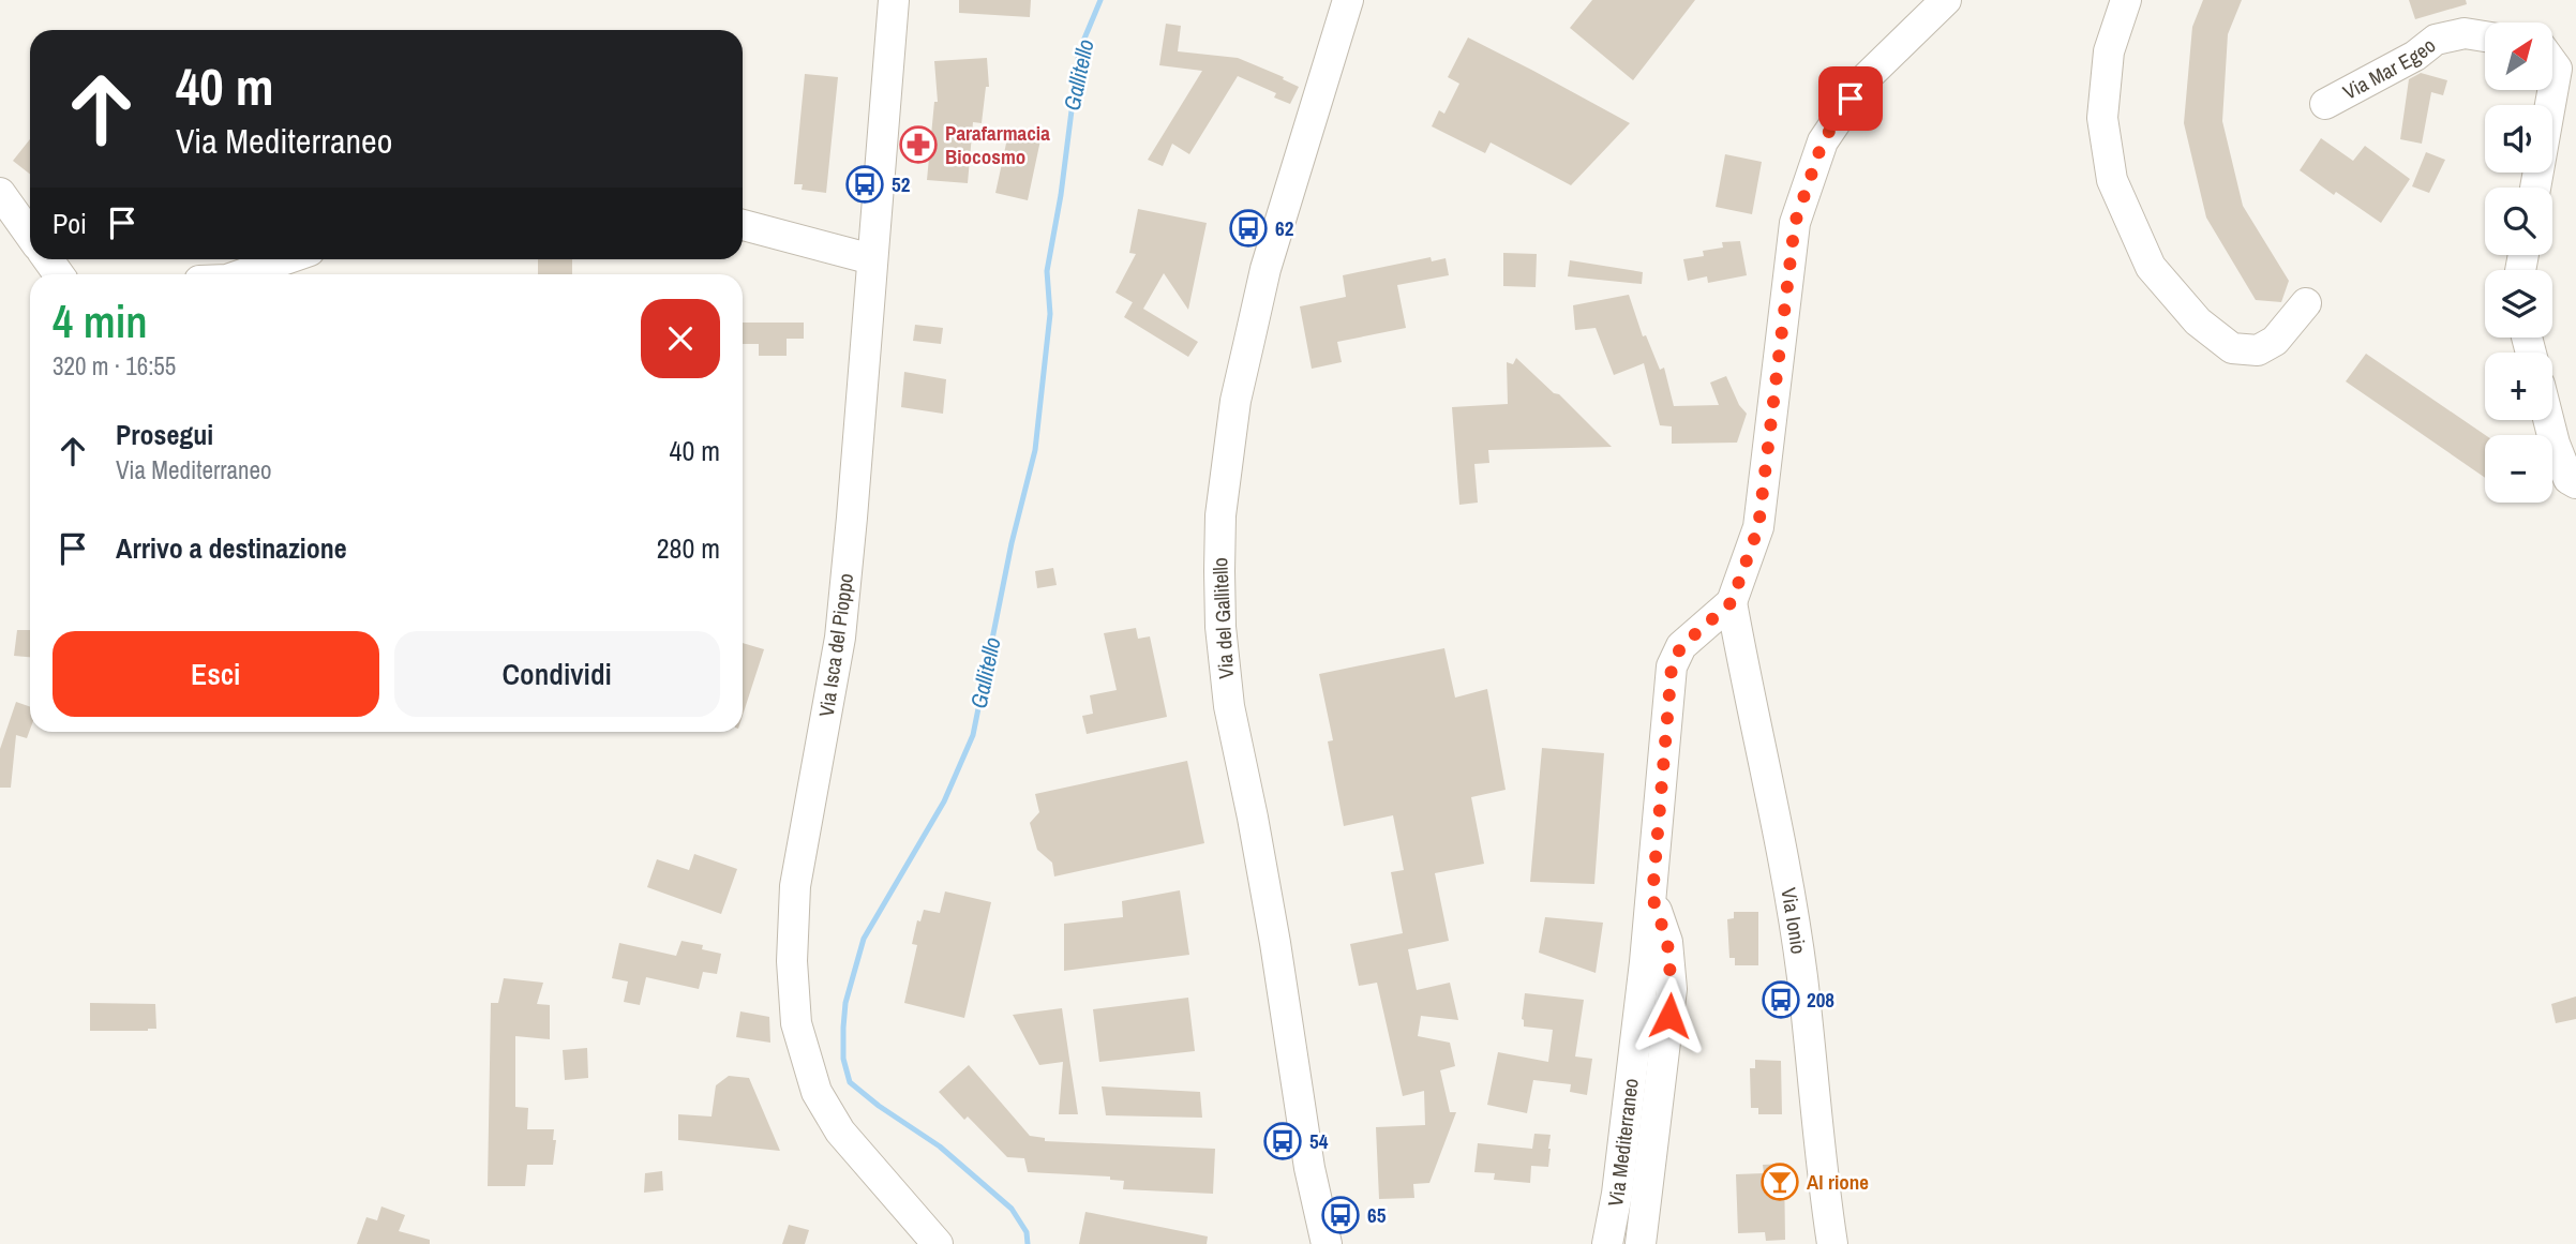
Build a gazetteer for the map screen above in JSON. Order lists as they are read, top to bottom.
{
  "streets": {
    "street": [
      "Via Mar Egeo",
      "Via del Gallitello",
      "Via Isca del Pioppo",
      "Via Ionio",
      "Via Mediterraneo"
    ]
  },
  "crossings": [
    ["Via Ionio", "Via Mediterraneo"]
  ],
  "water": ["Gallitello"],
  "places": {
    "pharmacy": ["Parafarmacia Biocosmo"],
    "bus stop": [
      "52",
      "62",
      "208",
      "54",
      "65"
    ],
    "bar": ["Al rione"]
  },
  "north": "top right",
  "page": {
    "map_buttons": ["+", "−"],
    "turn": ["40 m", "Via Mediterraneo"],
    "then": "Poi",
    "heading": ["4 min", "320 m · 16:55"],
    "list": [
      {
        "name": "Prosegui",
        "note": "Via Mediterraneo",
        "value": "40 m"
      },
      {
        "name": "Arrivo a destinazione",
        "value": "280 m"
      }
    ],
    "buttons": ["Esci", "Condividi"]
  }
}
